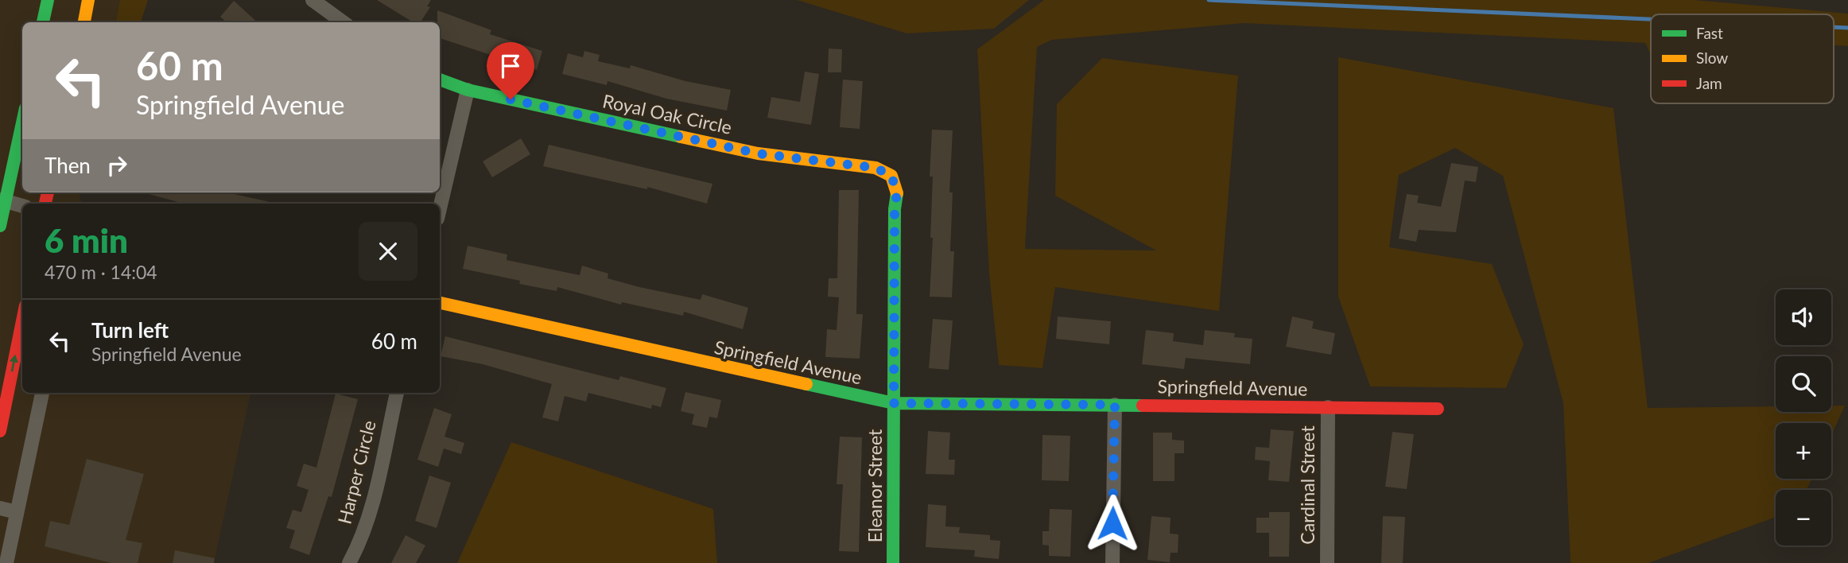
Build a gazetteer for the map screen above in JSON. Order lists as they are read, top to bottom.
{
  "streets": {
    "main road": ["Royal Oak Circle", "Springfield Avenue", "Eleanor Street"],
    "street": ["Harper Circle", "Cardinal Street"]
  },
  "crossings": [
    ["Royal Oak Circle", "Eleanor Street"],
    ["Springfield Avenue", "Cardinal Street"],
    ["Springfield Avenue", "Eleanor Street"]
  ],
  "legend": ["Fast", "Slow", "Jam"],
  "page": {
    "turn": ["60 m", "Springfield Avenue"],
    "then": "Then",
    "heading": ["6 min", "470 m · 14:04"],
    "map_buttons": ["+", "−"],
    "list": [
      {
        "name": "Turn left",
        "note": "Springfield Avenue",
        "value": "60 m"
      }
    ]
  }
}
